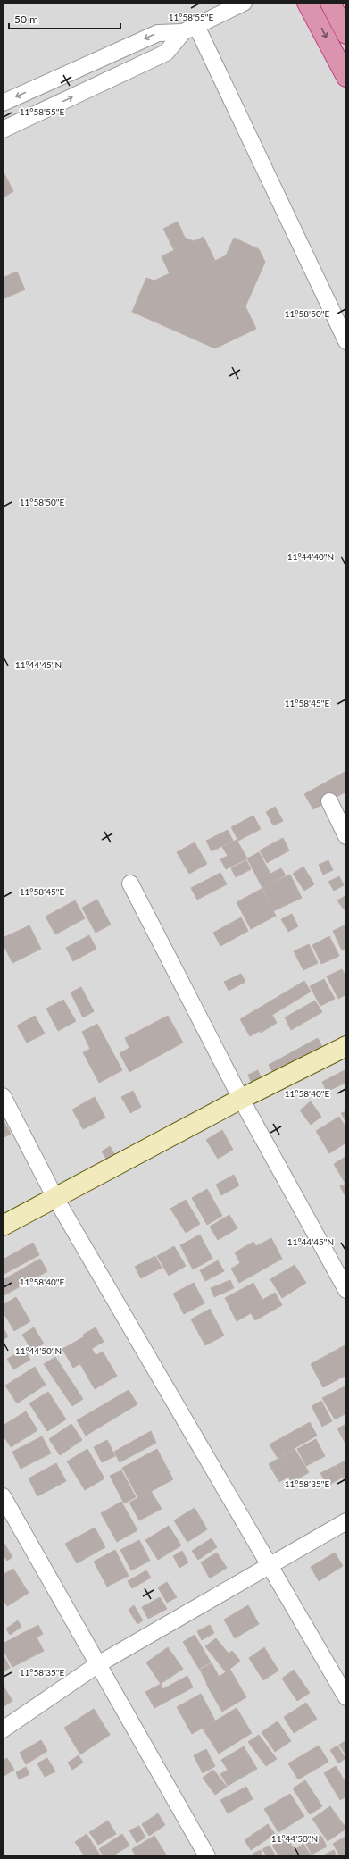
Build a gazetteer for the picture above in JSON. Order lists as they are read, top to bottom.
{
  "scale_bar": "50 m",
  "coordinates": [
    "11°58'55\"E",
    "11°58'50\"E",
    "11°44'40\"N",
    "11°44'45\"N",
    "11°58'45\"E",
    "11°58'40\"E",
    "11°44'50\"N",
    "11°58'35\"E"
  ]
}
